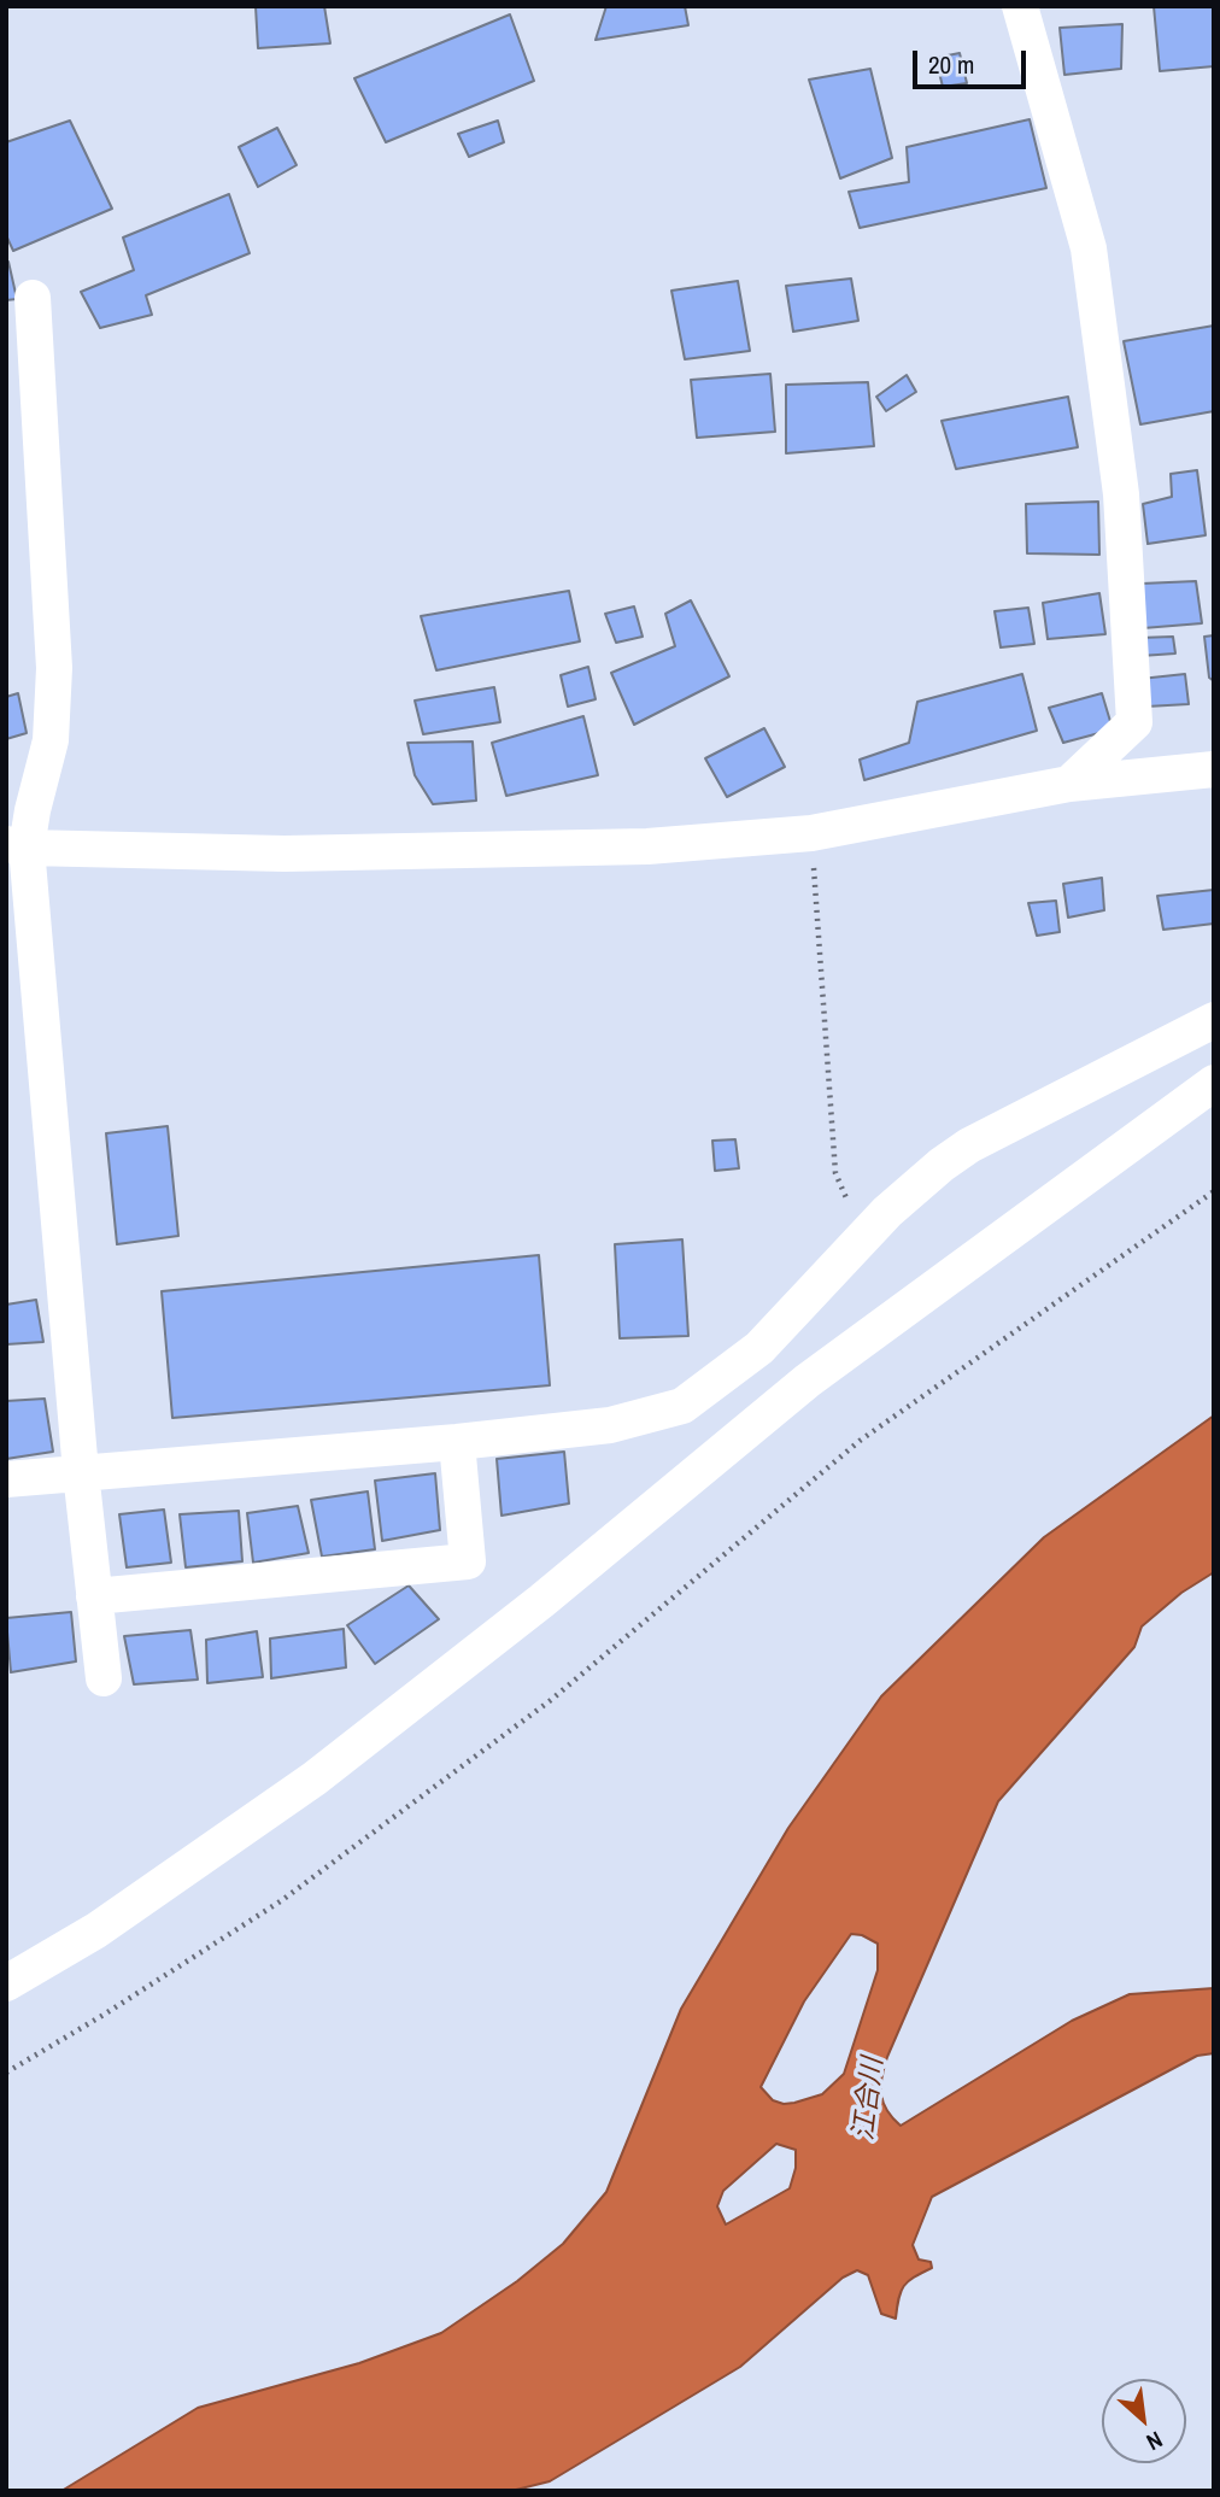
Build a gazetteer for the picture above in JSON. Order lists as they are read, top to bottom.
{
  "water": ["江合川"],
  "scale_bar": "20 m",
  "north": "bottom right"
}
